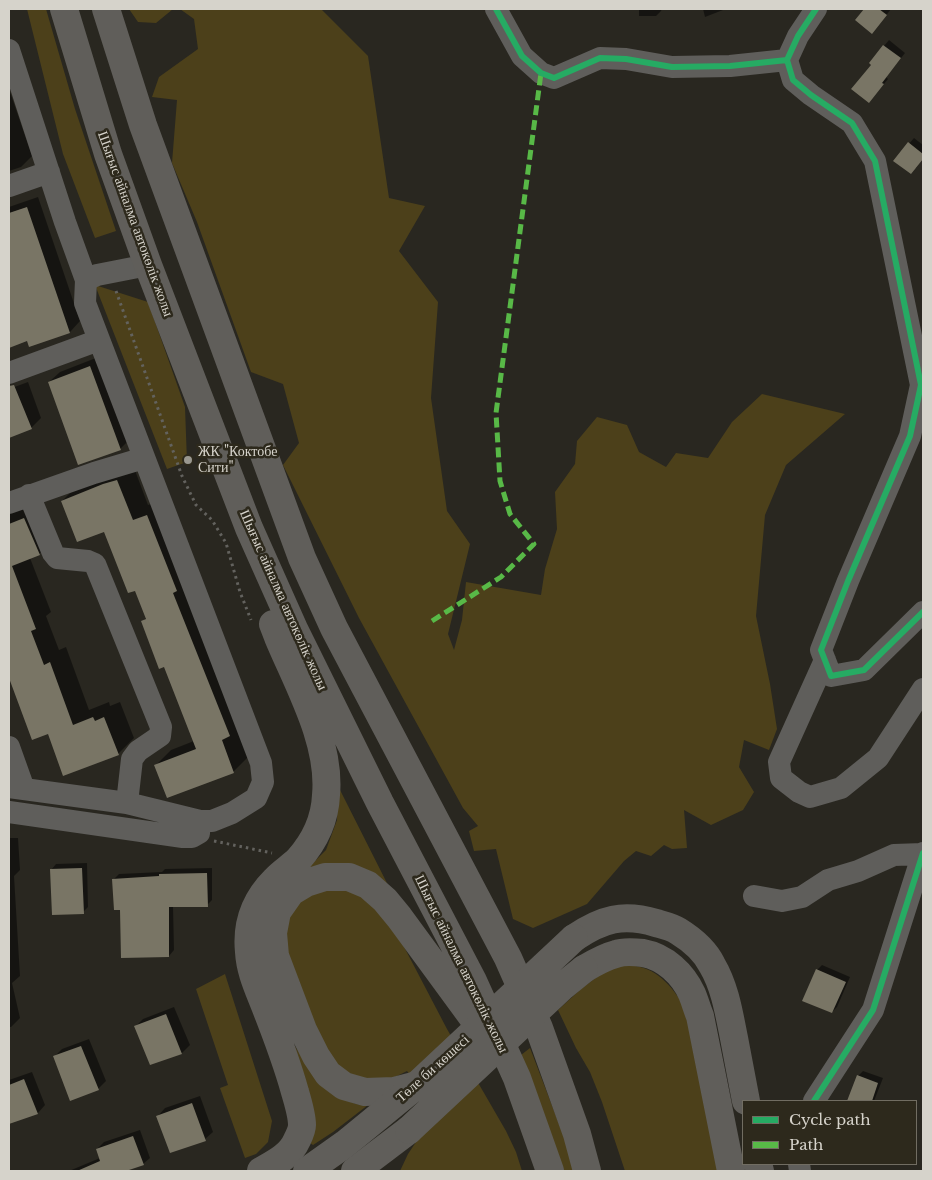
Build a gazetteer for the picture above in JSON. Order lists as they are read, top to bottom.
{
  "streets": {
    "main road": ["Шығыс айналма автокөлік жолы", "Төле би көшесі"]
  },
  "places": ["ЖК \"Коктобе Сити\""],
  "legend": ["Cycle path", "Path"]
}
